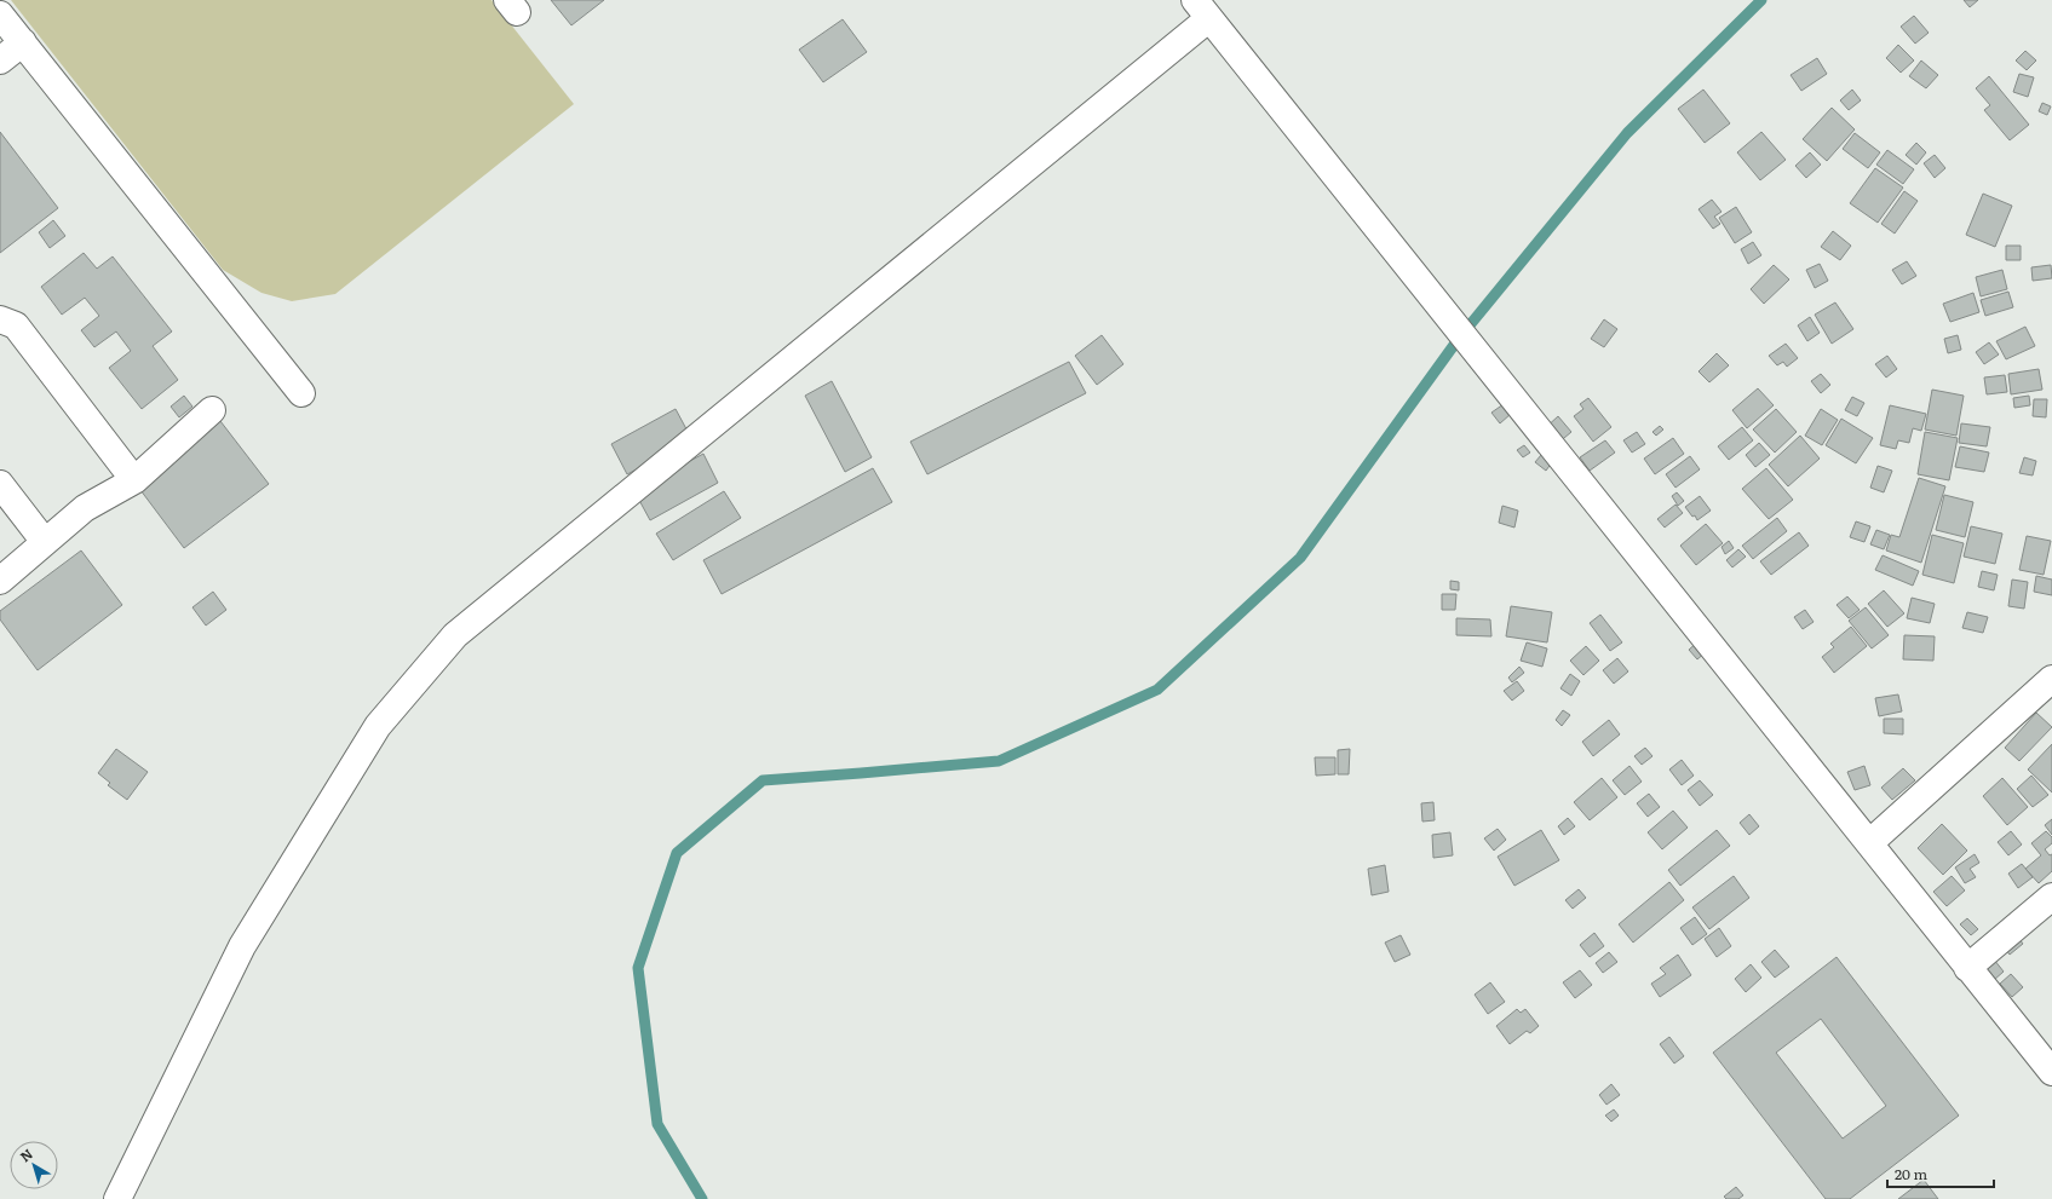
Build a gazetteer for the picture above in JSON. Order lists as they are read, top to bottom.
{
  "scale_bar": "20 m",
  "north": "top left"
}
